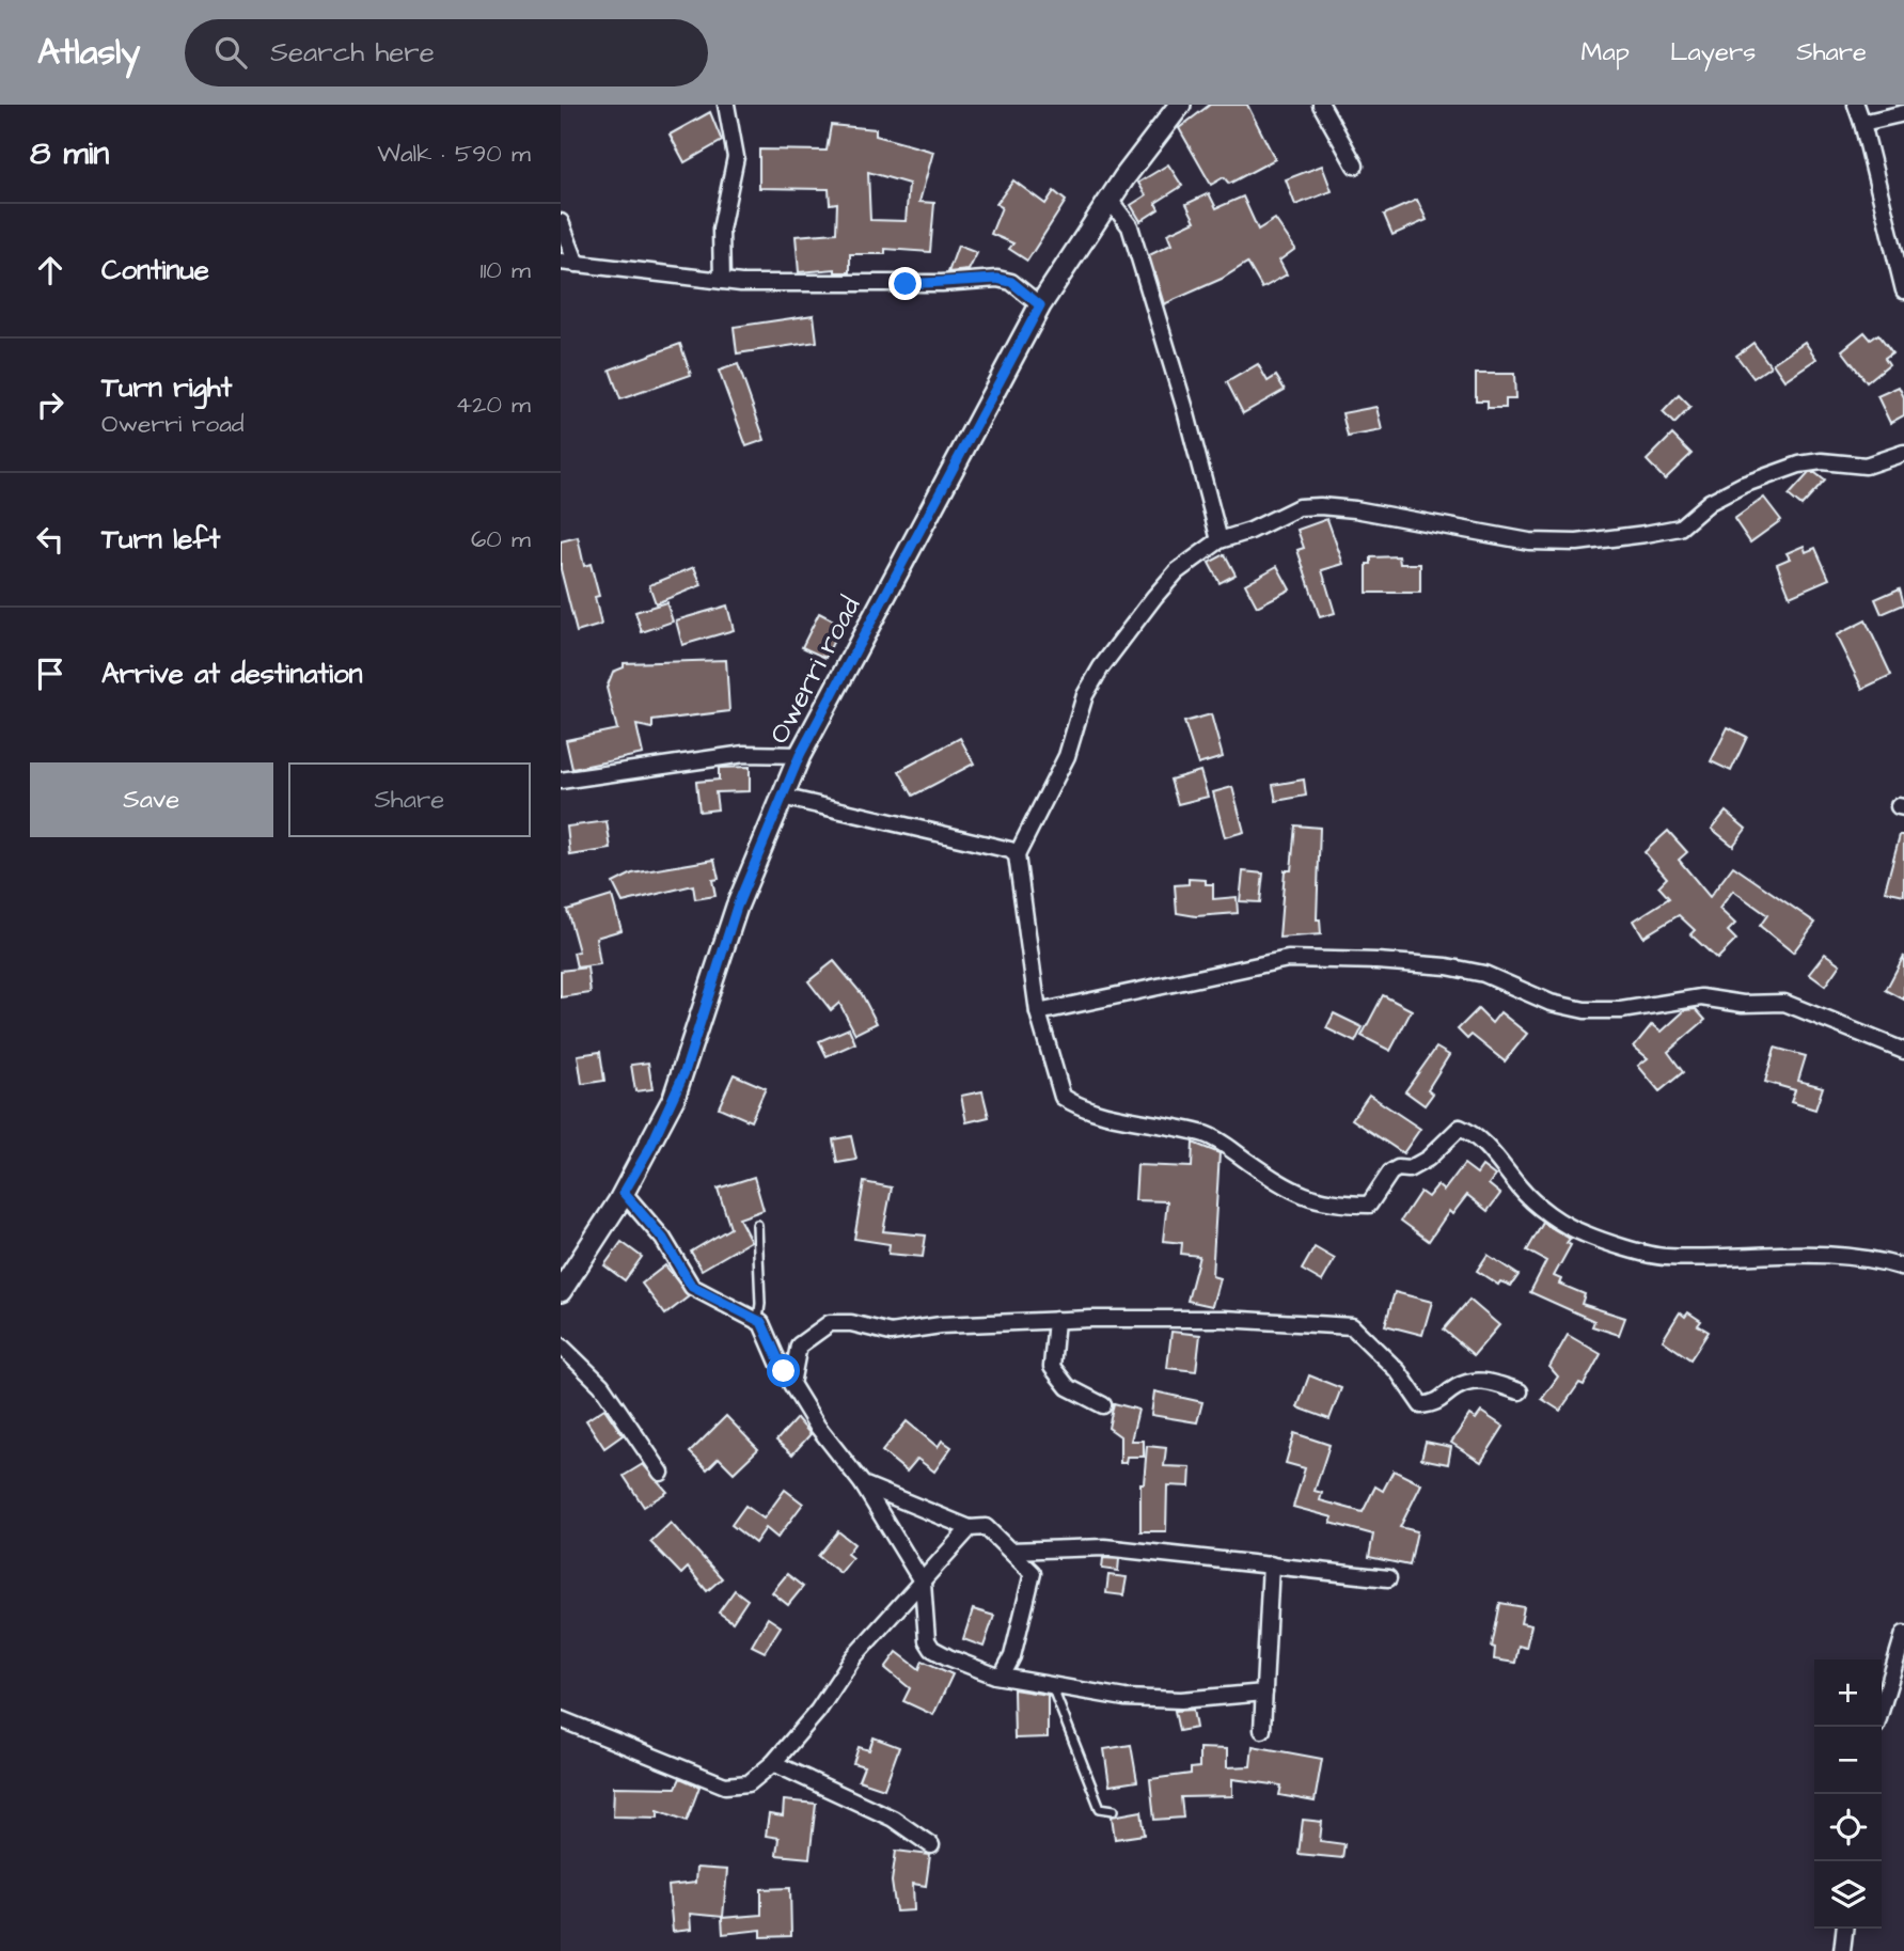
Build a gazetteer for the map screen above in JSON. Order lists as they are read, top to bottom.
{
  "streets": {
    "main road": ["Owerri road"]
  },
  "page": {
    "header": "Atlasly",
    "search": "Search here",
    "nav": ["Map", "Layers", "Share"],
    "heading": ["8 min", "Walk · 590 m"],
    "list": [
      ["Continue", "110 m"],
      ["Turn right", "Owerri road", "420 m"],
      ["Turn left", "60 m"],
      "Arrive at destination"
    ],
    "buttons": ["Save", "Share"],
    "map_buttons": ["+", "−"]
  }
}
